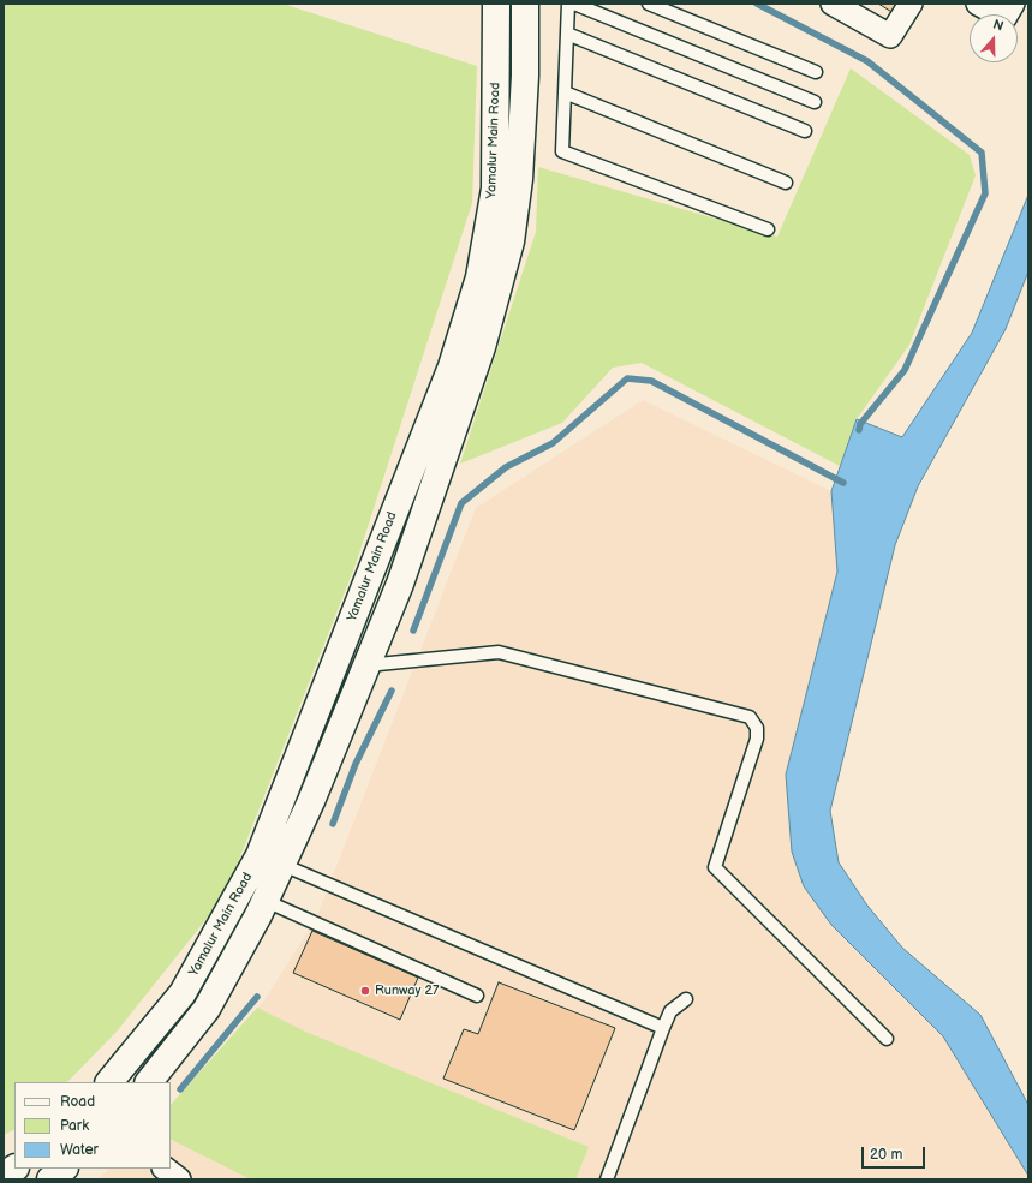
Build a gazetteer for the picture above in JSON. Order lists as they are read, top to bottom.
{
  "streets": {
    "street": ["Yamalur Main Road"]
  },
  "places": ["Runway 27"],
  "legend": ["Road", "Park", "Water"],
  "scale_bar": "20 m",
  "north": "top"
}
